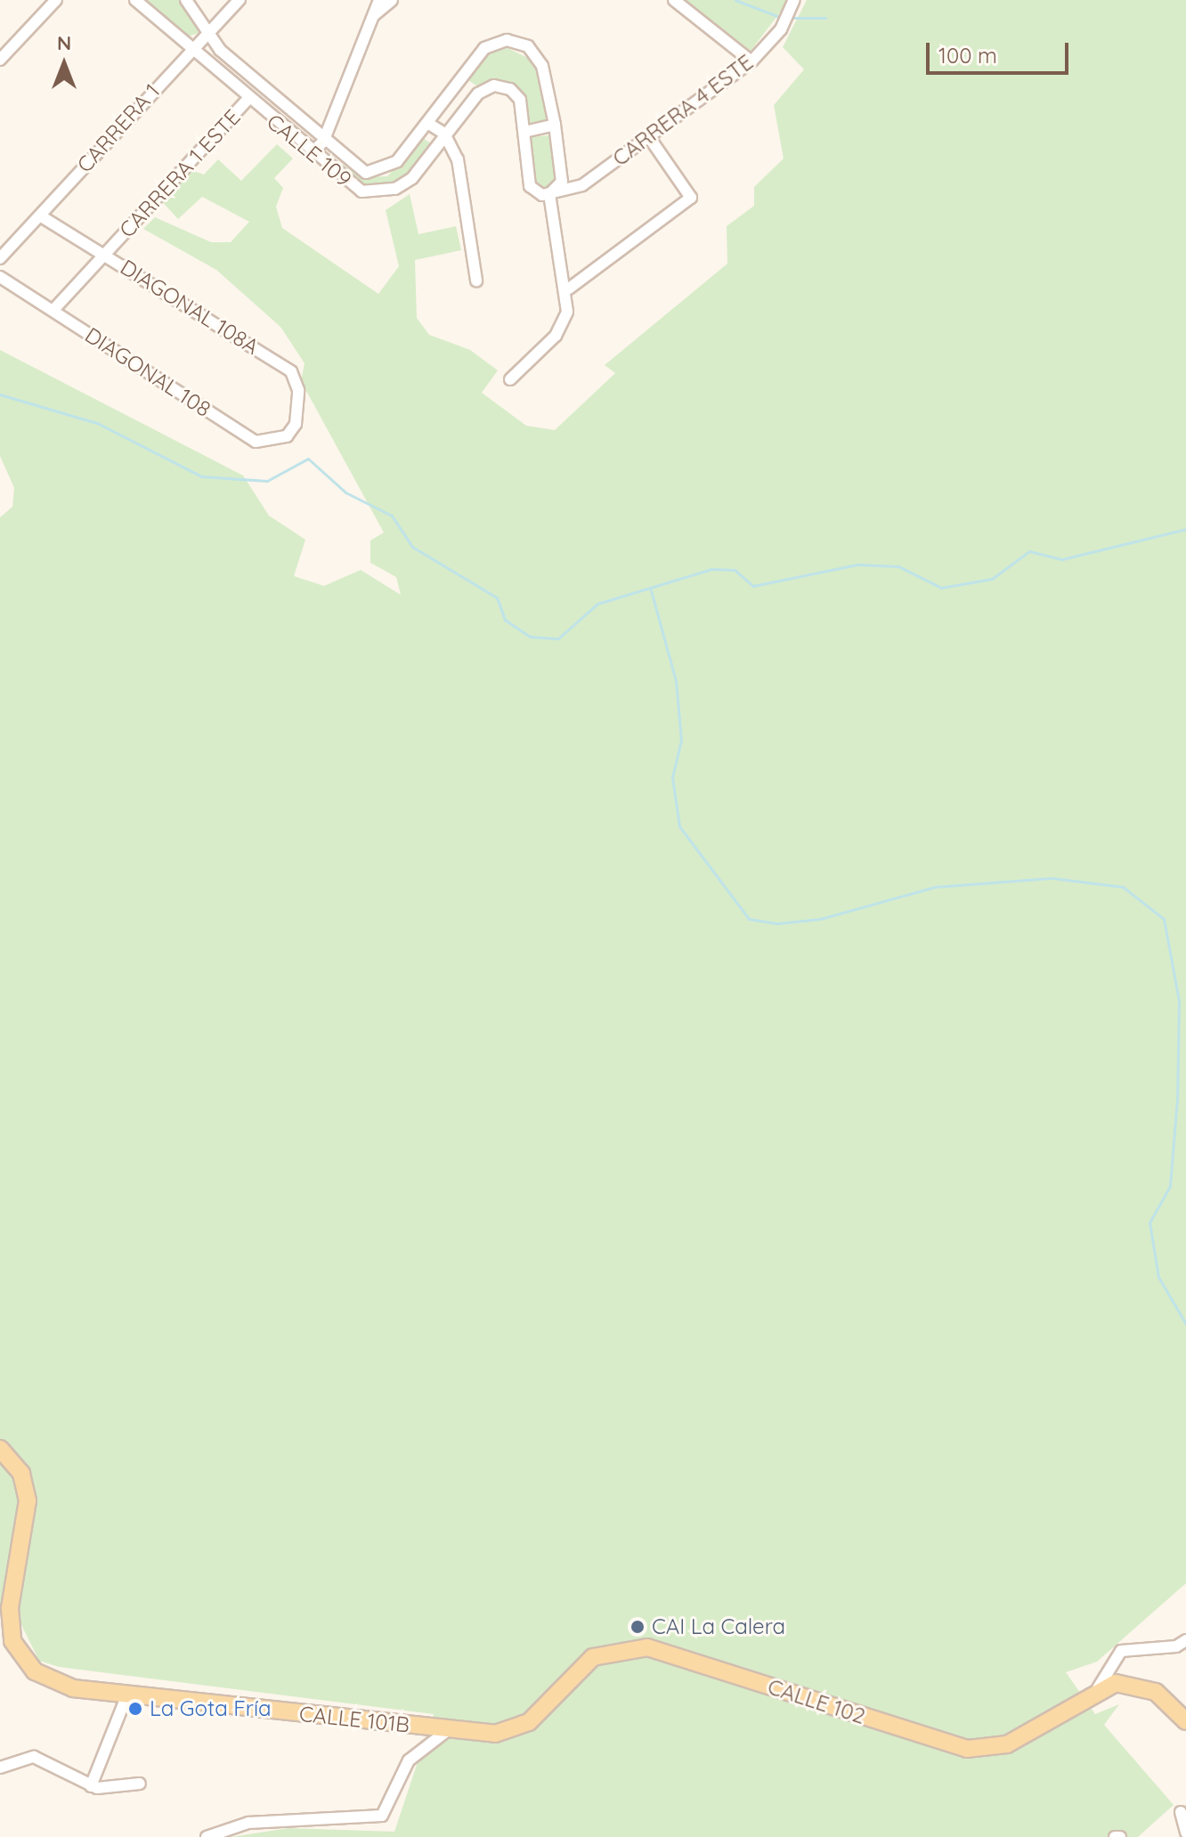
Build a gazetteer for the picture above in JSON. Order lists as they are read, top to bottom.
{
  "streets": {
    "main road": ["CALLE 102", "CALLE 101B"],
    "street": [
      "CARRERA 4 ESTE",
      "CARRERA 1",
      "CALLE 109",
      "CARRERA 1 ESTE",
      "DIAGONAL 108A",
      "DIAGONAL 108"
    ]
  },
  "crossings": [
    ["CARRERA 1", "CALLE 109"],
    ["CARRERA 1", "DIAGONAL 108A"],
    ["CALLE 109", "CARRERA 1 ESTE"],
    ["CARRERA 1 ESTE", "DIAGONAL 108A"],
    ["CARRERA 1 ESTE", "DIAGONAL 108"],
    ["DIAGONAL 108A", "DIAGONAL 108"],
    ["CALLE 102", "CALLE 101B"]
  ],
  "places": ["CAI La Calera", "La Gota Fría"],
  "scale_bar": "100 m",
  "north": "top"
}
